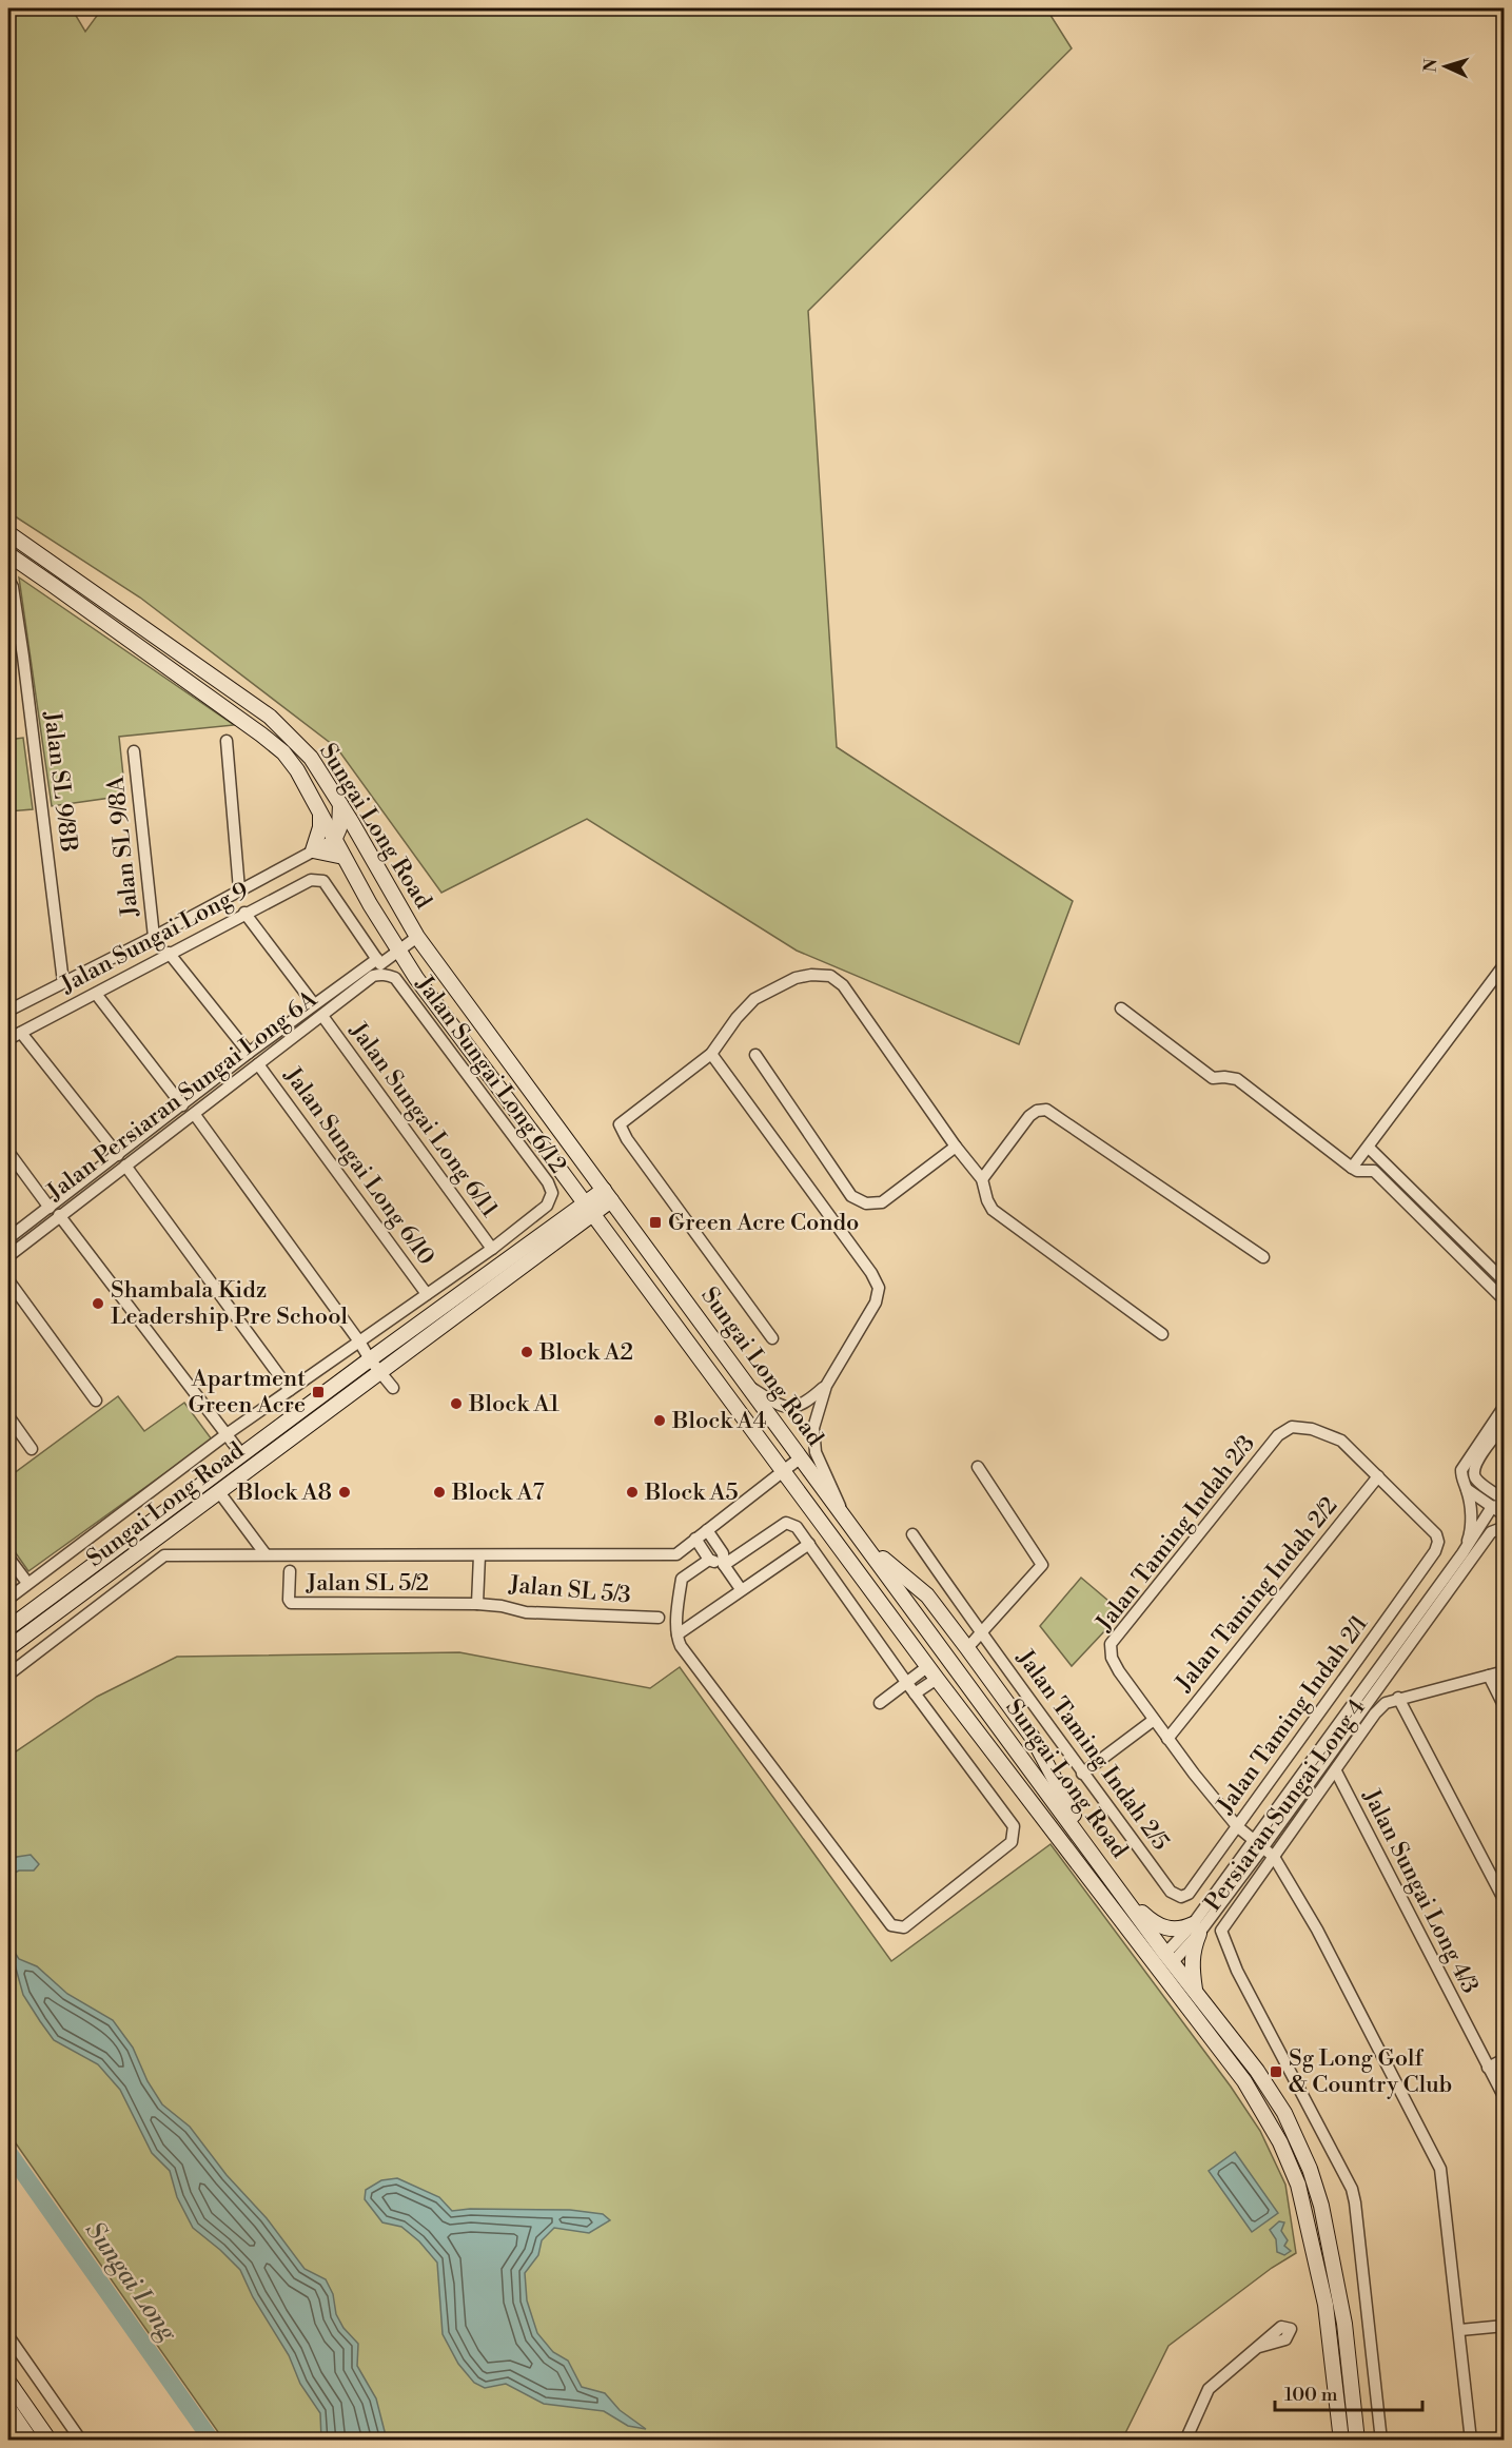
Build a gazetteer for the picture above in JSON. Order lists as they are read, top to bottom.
{
  "streets": {
    "street": [
      "Jalan SL 9/8B",
      "Sungai Long Road",
      "Jalan SL 9/8A",
      "Jalan Sungai Long 9",
      "Jalan Sungai Long 6/12",
      "Jalan Persiaran Sungai Long 6A",
      "Jalan Sungai Long 6/11",
      "Jalan Sungai Long 6/10",
      "Jalan Taming Indah 2/3",
      "Jalan SL 5/2",
      "Jalan SL 5/3",
      "Jalan Taming Indah 2/2",
      "Jalan Taming Indah 2/1",
      "Jalan Taming Indah 2/5",
      "Persiaran Sungai Long 4",
      "Jalan Sungai Long 4/3"
    ]
  },
  "crossings": [
    ["Jalan Sungai Long 6/12", "Jalan Persiaran Sungai Long 6A"],
    ["Jalan Sungai Long 6/12", "Jalan Sungai Long 6/11"],
    ["Jalan Persiaran Sungai Long 6A", "Jalan Sungai Long 6/11"],
    ["Jalan Persiaran Sungai Long 6A", "Jalan Sungai Long 6/10"],
    ["Jalan Taming Indah 2/3", "Jalan Taming Indah 2/2"],
    ["Jalan Taming Indah 2/3", "Jalan Taming Indah 2/1"],
    ["Jalan SL 5/2", "Jalan SL 5/3"],
    ["Jalan Taming Indah 2/2", "Jalan Taming Indah 2/1"],
    ["Jalan Taming Indah 2/1", "Jalan Taming Indah 2/5"],
    ["Persiaran Sungai Long 4", "Jalan Sungai Long 4/3"]
  ],
  "water": ["Sungai Long"],
  "places": {
    "transit": ["Green Acre Condo", "Apartment Green Acre", "Sg Long Golf & Country Club"],
    "other": [
      "Shambala Kidz Leadership Pre School",
      "Block A2",
      "Block A1",
      "Block A4",
      "Block A8",
      "Block A7",
      "Block A5"
    ]
  },
  "scale_bar": "100 m",
  "north": "left"
}
